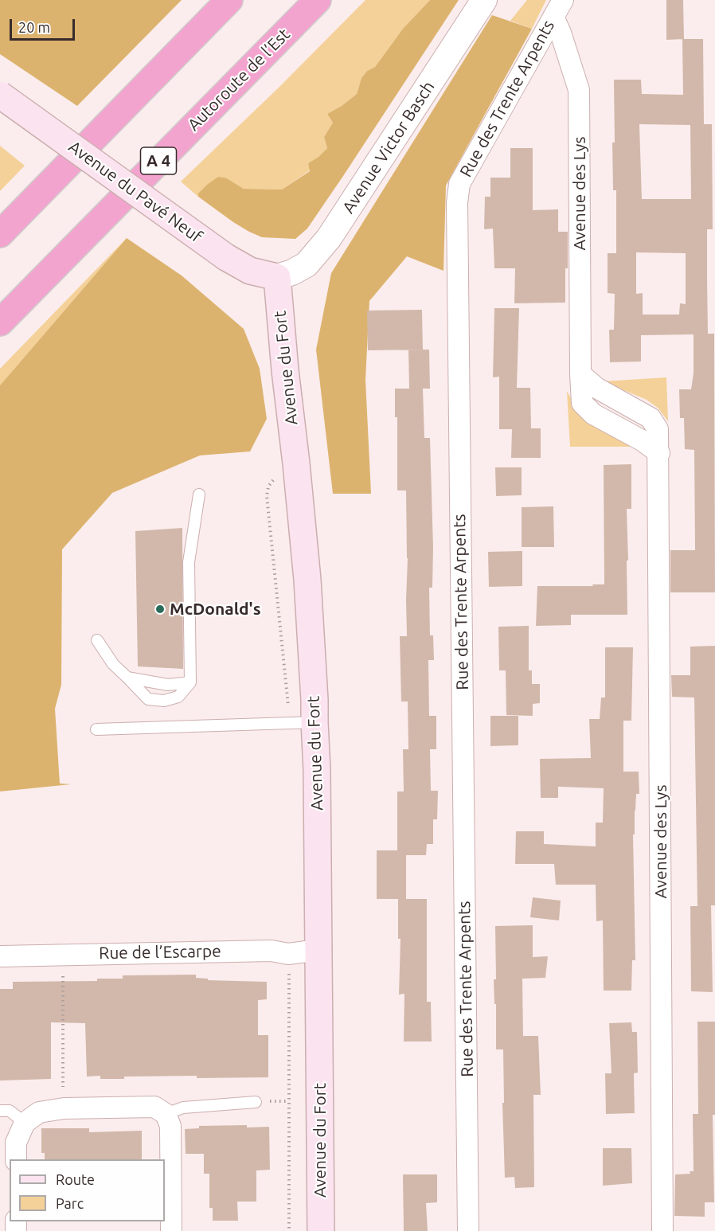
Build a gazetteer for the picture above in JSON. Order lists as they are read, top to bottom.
{
  "streets": {
    "highway": ["Autoroute de l’Est", "A 4"],
    "main road": ["Avenue du Pavé Neuf", "Avenue du Fort"],
    "street": [
      "Rue des Trente Arpents",
      "Avenue Victor Basch",
      "Avenue des Lys",
      "Rue de l’Escarpe"
    ]
  },
  "crossings": [
    ["Rue des Trente Arpents", "Avenue des Lys"],
    ["Avenue Victor Basch", "Avenue du Pavé Neuf"],
    ["Avenue Victor Basch", "Avenue du Fort"],
    ["Avenue du Pavé Neuf", "Avenue du Fort"],
    ["Avenue du Fort", "Rue de l’Escarpe"]
  ],
  "places": ["McDonald's"],
  "legend": ["Route", "Parc"],
  "scale_bar": "20 m"
}
